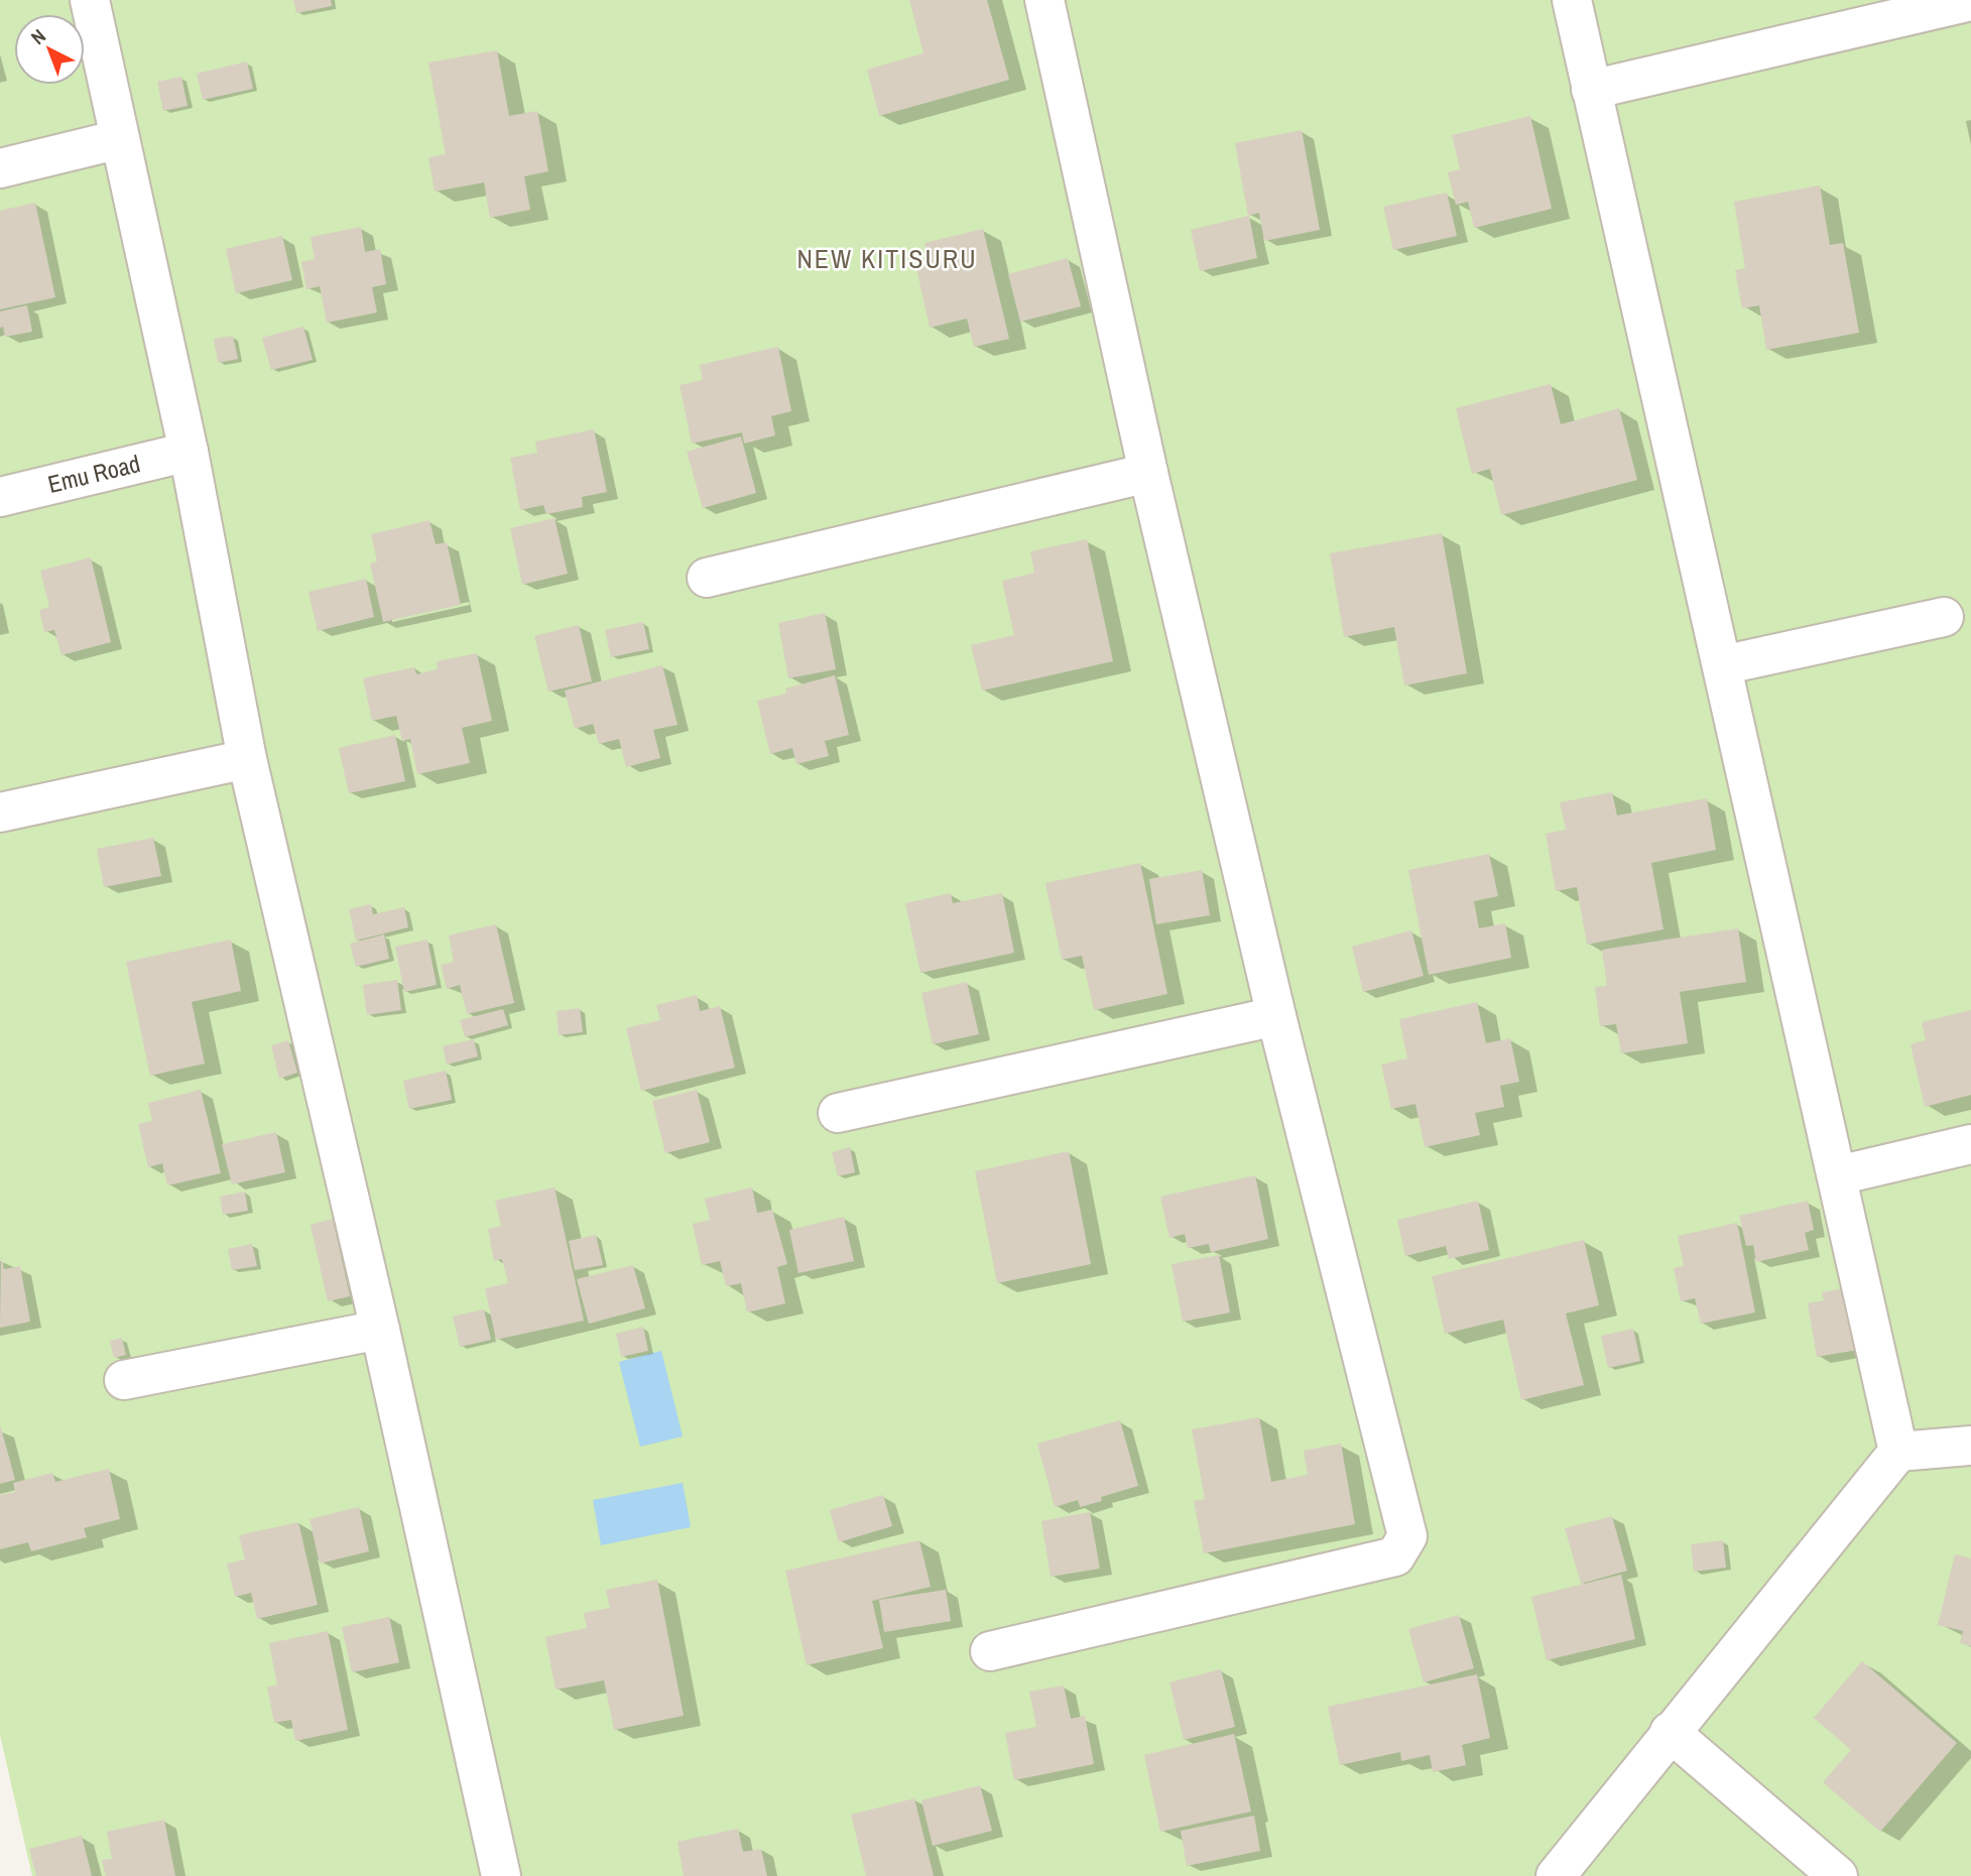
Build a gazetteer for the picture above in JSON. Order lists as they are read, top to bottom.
{
  "streets": {
    "street": ["Emu Road"]
  },
  "districts": ["NEW KITISURU"],
  "north": "top left"
}
